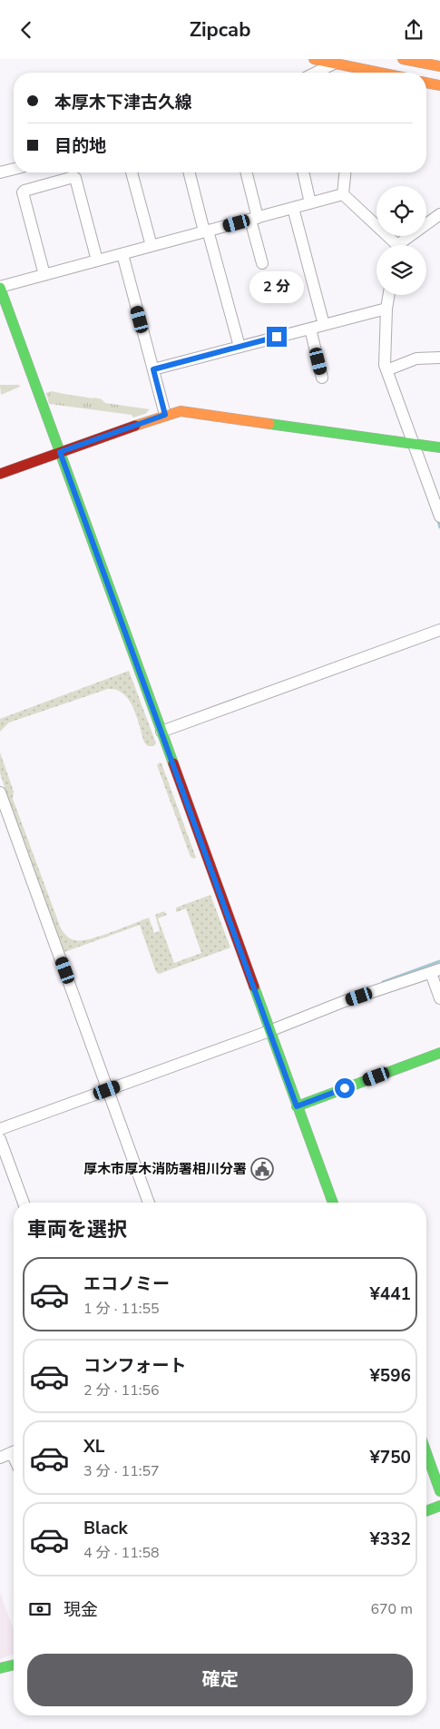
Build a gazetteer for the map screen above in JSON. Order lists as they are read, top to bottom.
{
  "places": {
    "public building": ["厚木市厚木消防署相川分署"]
  },
  "page": {
    "header": "Zipcab",
    "banner": ["本厚木下津古久線", "目的地"],
    "bubble": "2 分",
    "heading": "車両を選択",
    "list": [
      {
        "name": "エコノミー",
        "note": "1 分 · 11:55",
        "value": "¥441"
      },
      {
        "name": "コンフォート",
        "note": "2 分 · 11:56",
        "value": "¥596"
      },
      {
        "name": "XL",
        "note": "3 分 · 11:57",
        "value": "¥750"
      },
      {
        "name": "Black",
        "note": "4 分 · 11:58",
        "value": "¥332"
      }
    ],
    "pay": ["現金", "670 m"],
    "buttons": "確定"
  }
}
